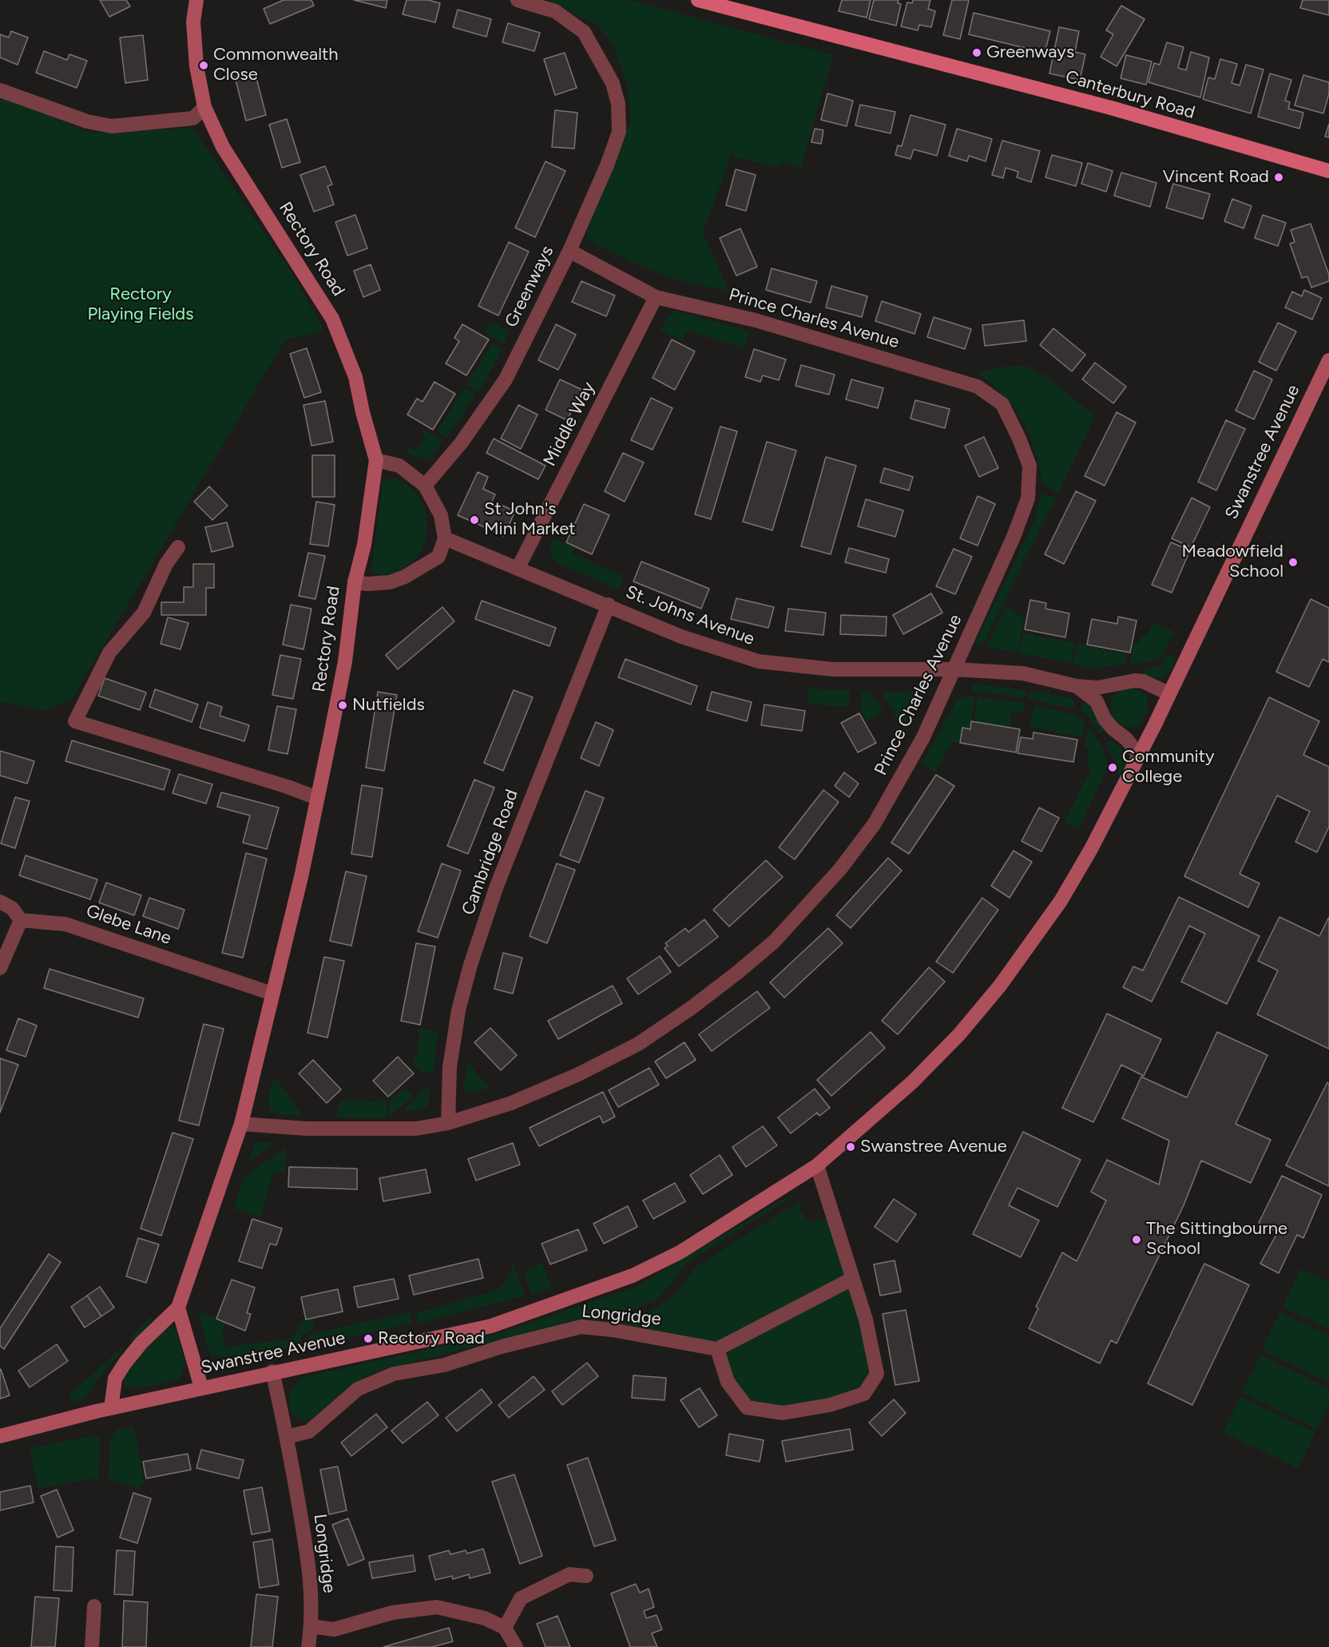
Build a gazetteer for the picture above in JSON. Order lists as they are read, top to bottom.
{
  "streets": {
    "main road": ["Canterbury Road"],
    "street": [
      "Rectory Road",
      "Greenways",
      "Prince Charles Avenue",
      "Middle Way",
      "Swanstree Avenue",
      "St. Johns Avenue",
      "Cambridge Road",
      "Glebe Lane",
      "Longridge"
    ]
  },
  "crossings": [
    ["Rectory Road", "Prince Charles Avenue"],
    ["Rectory Road", "Swanstree Avenue"],
    ["Rectory Road", "Glebe Lane"],
    ["Greenways", "Prince Charles Avenue"],
    ["Prince Charles Avenue", "Middle Way"],
    ["Prince Charles Avenue", "St. Johns Avenue"],
    ["Prince Charles Avenue", "Cambridge Road"],
    ["Middle Way", "St. Johns Avenue"],
    ["Swanstree Avenue", "St. Johns Avenue"],
    ["Swanstree Avenue", "Longridge"],
    ["St. Johns Avenue", "Cambridge Road"]
  ],
  "parks": ["Rectory Playing Fields"],
  "places": [
    "Greenways",
    "Commonwealth Close",
    "Vincent Road",
    "St John's Mini Market",
    "Meadowfield School",
    "Nutfields",
    "Community College",
    "Swanstree Avenue",
    "The Sittingbourne School",
    "Rectory Road"
  ]
}
